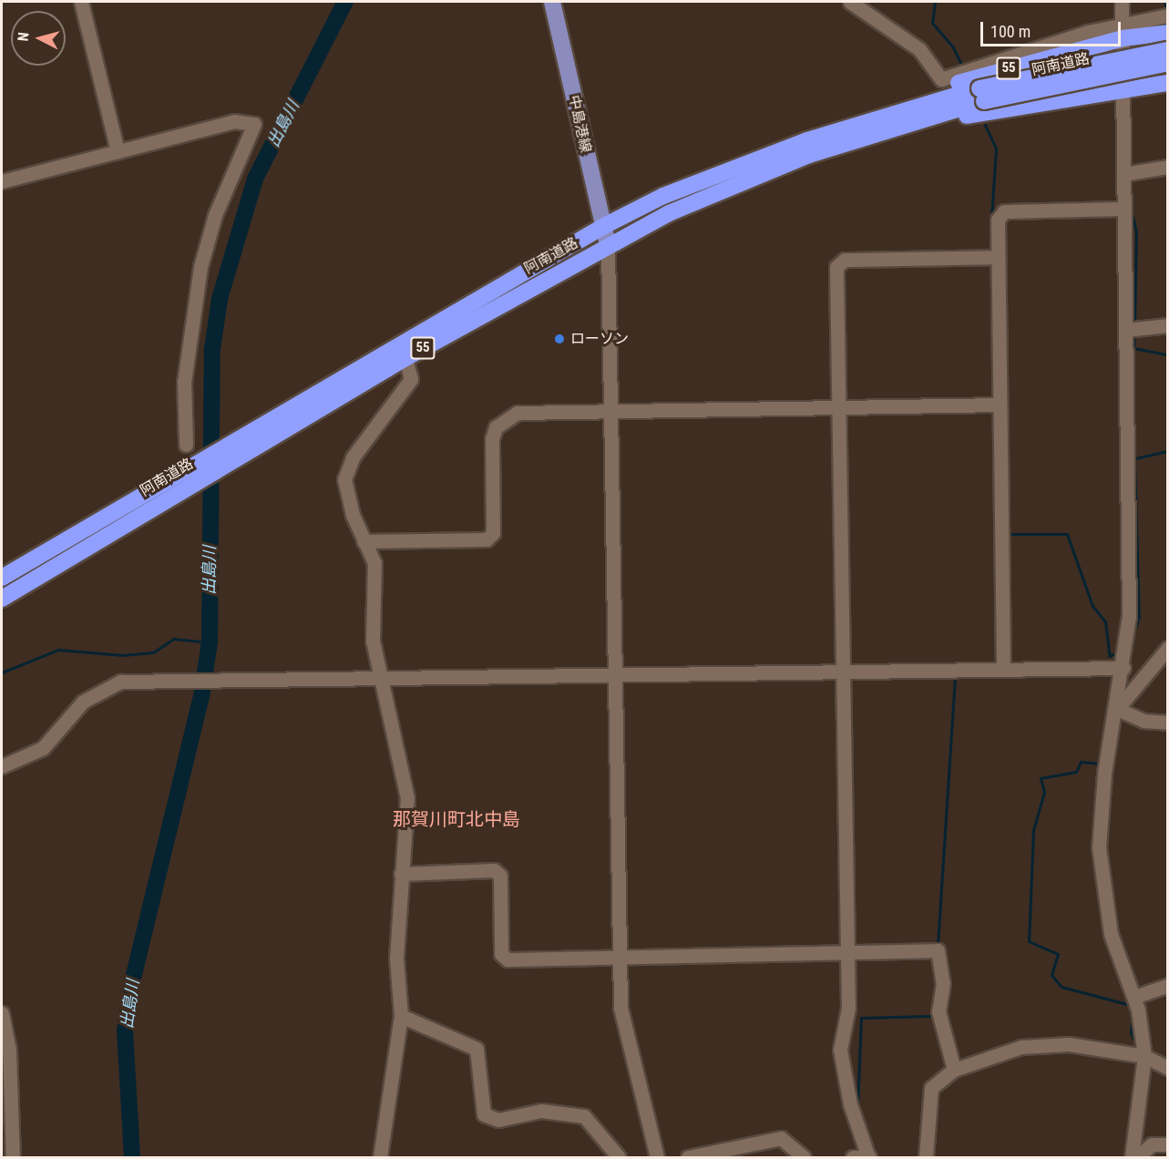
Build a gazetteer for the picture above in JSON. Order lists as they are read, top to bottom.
{
  "streets": {
    "highway": ["阿南道路", "55"],
    "main road": ["中島港線"]
  },
  "crossings": [
    ["阿南道路", "55"],
    ["阿南道路", "中島港線"]
  ],
  "districts": ["那賀川町北中島"],
  "water": ["出島川"],
  "places": ["ローソン"],
  "scale_bar": "100 m",
  "north": "left"
}
